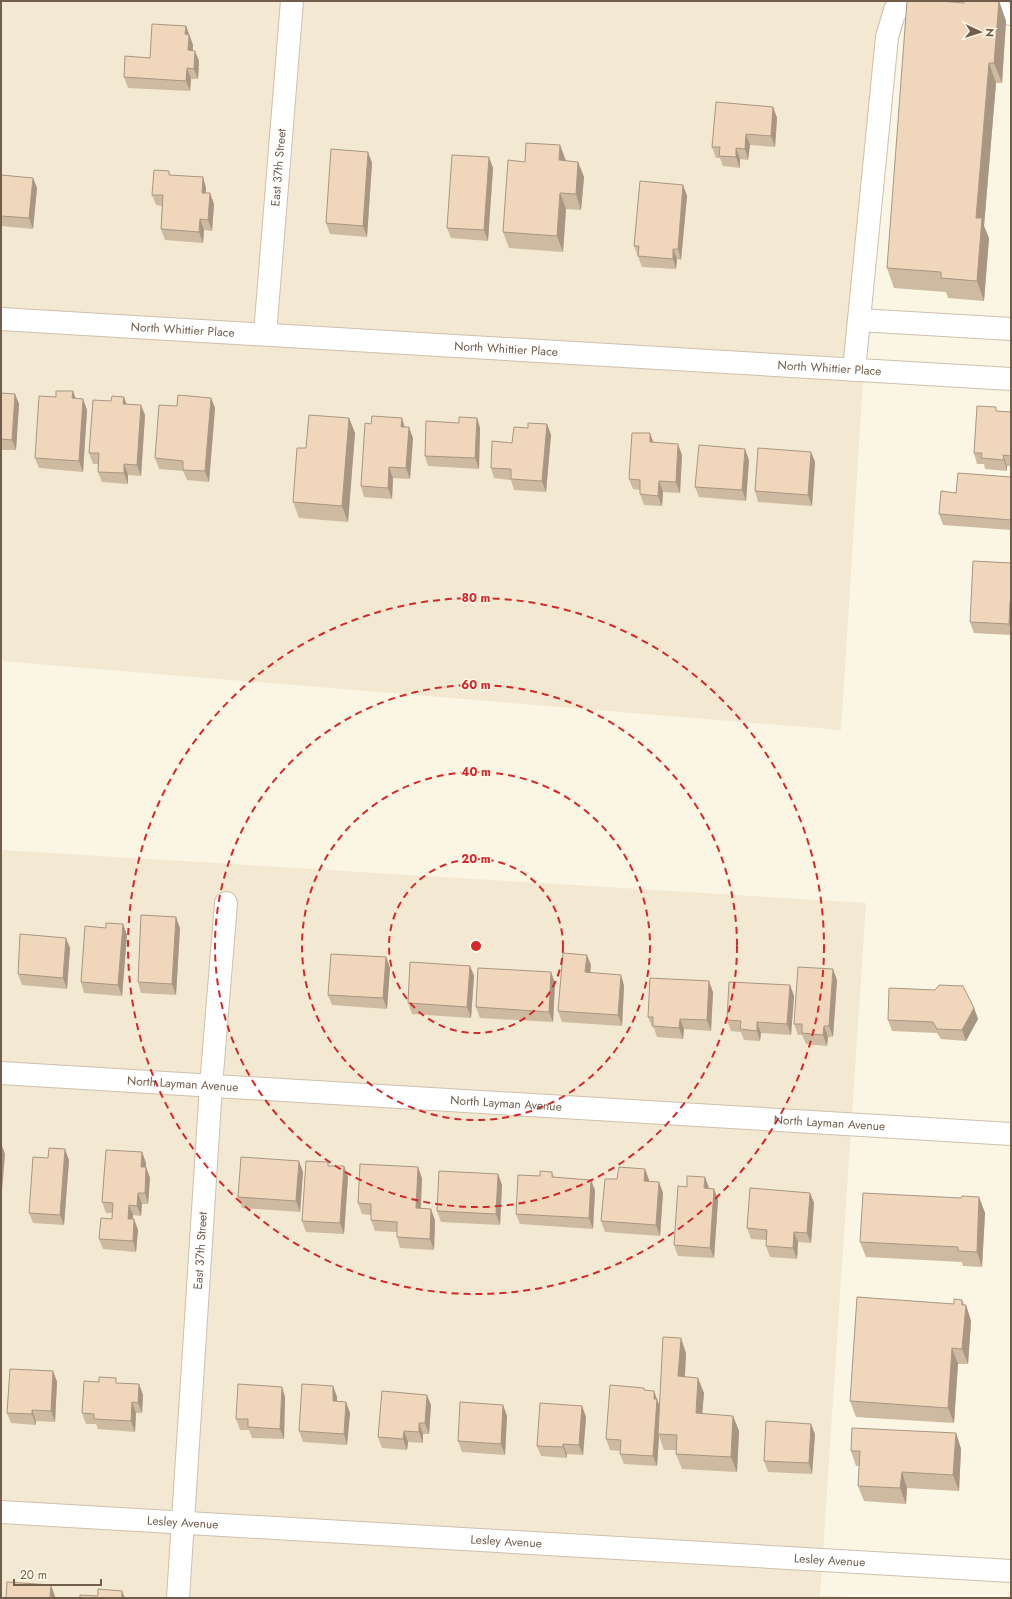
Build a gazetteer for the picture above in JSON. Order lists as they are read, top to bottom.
{
  "streets": {
    "street": [
      "East 37th Street",
      "North Whittier Place",
      "North Layman Avenue",
      "Lesley Avenue"
    ]
  },
  "crossings": [
    ["East 37th Street", "North Whittier Place"],
    ["East 37th Street", "North Layman Avenue"],
    ["East 37th Street", "Lesley Avenue"]
  ],
  "scale_bar": "20 m",
  "north": "right",
  "rings": [
    "80 m",
    "60 m",
    "40 m",
    "20 m"
  ]
}
